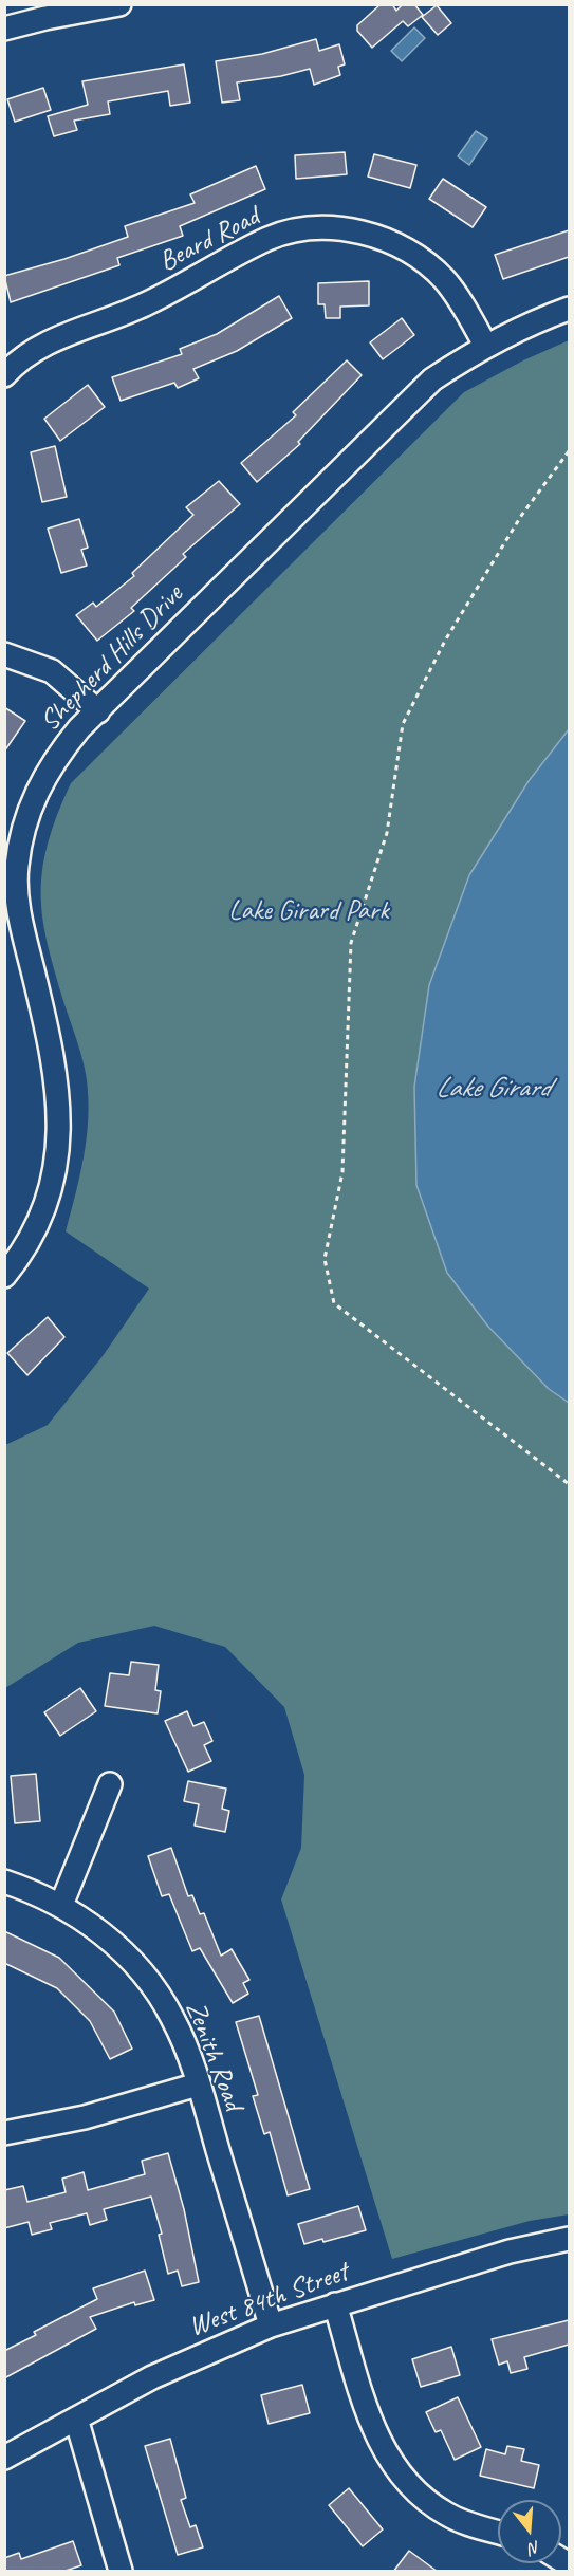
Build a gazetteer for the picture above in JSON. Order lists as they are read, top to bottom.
{
  "streets": {
    "street": [
      "Beard Road",
      "Shepherd Hills Drive",
      "Zenith Road",
      "West 84th Street"
    ]
  },
  "crossings": [
    ["Beard Road", "Shepherd Hills Drive"],
    ["Zenith Road", "West 84th Street"]
  ],
  "water": ["Lake Girard"],
  "parks": ["Lake Girard Park"],
  "north": "bottom"
}
